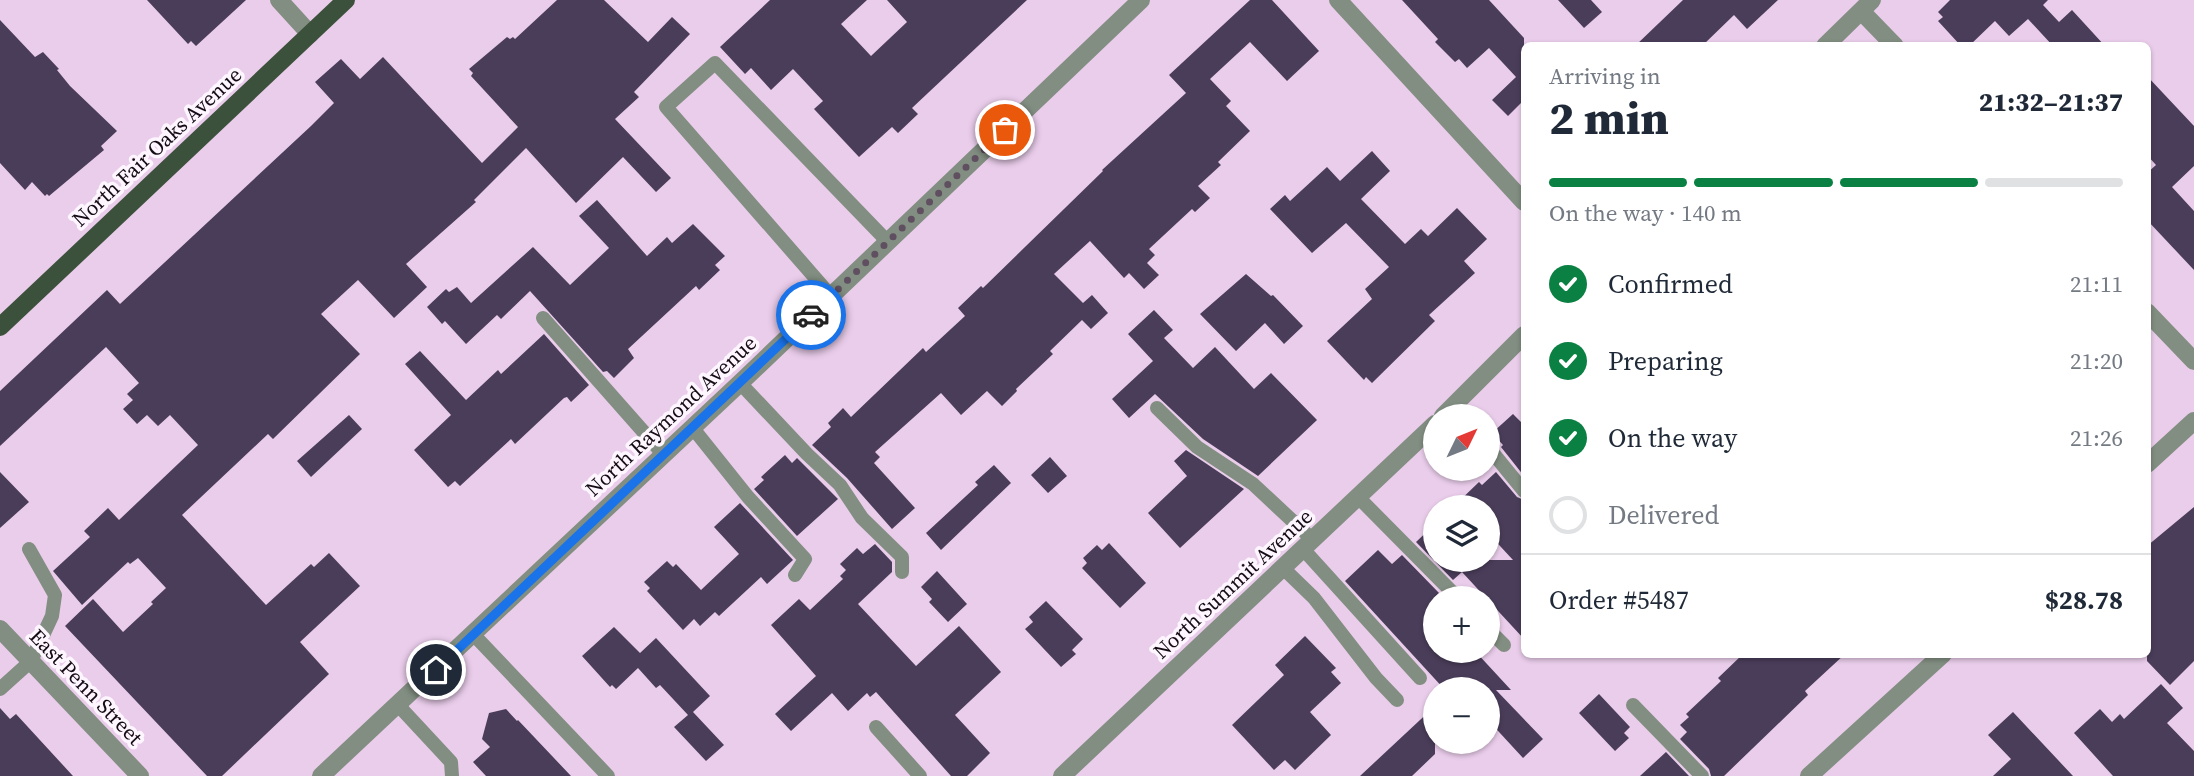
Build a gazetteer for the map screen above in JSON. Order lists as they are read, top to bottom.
{
  "streets": {
    "main road": ["North Fair Oaks Avenue"],
    "street": ["North Raymond Avenue", "North Summit Avenue", "East Penn Street"]
  },
  "north": "top right",
  "page": {
    "heading": ["2 min", "Arriving in", "21:32–21:37"],
    "panel": ["Order #5487", "$28.78"],
    "bar": "On the way · 140 m",
    "list": [
      ["Confirmed", "21:11"],
      ["Preparing", "21:20"],
      ["On the way", "21:26"],
      "Delivered"
    ],
    "map_buttons": ["+", "−"]
  }
}
